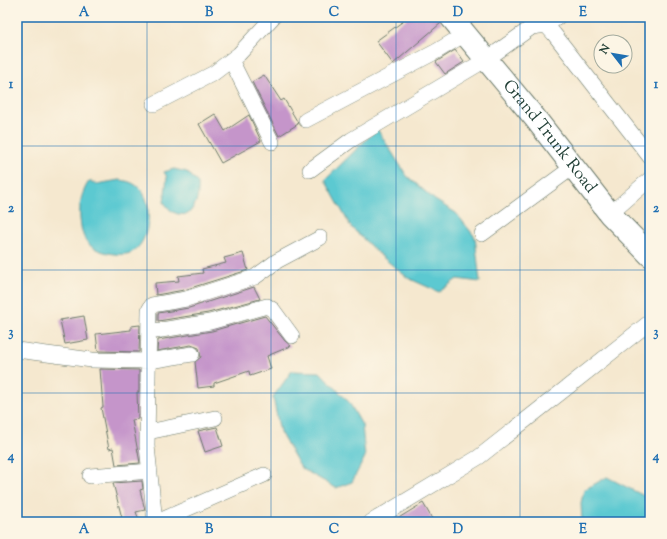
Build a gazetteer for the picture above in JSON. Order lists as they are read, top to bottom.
{
  "streets": {
    "main road": ["Grand Trunk Road"]
  },
  "north": "top left",
  "grid": {
    "columns": [
      "A",
      "B",
      "C",
      "D",
      "E"
    ],
    "rows": [
      "1",
      "2",
      "3",
      "4"
    ]
  }
}
